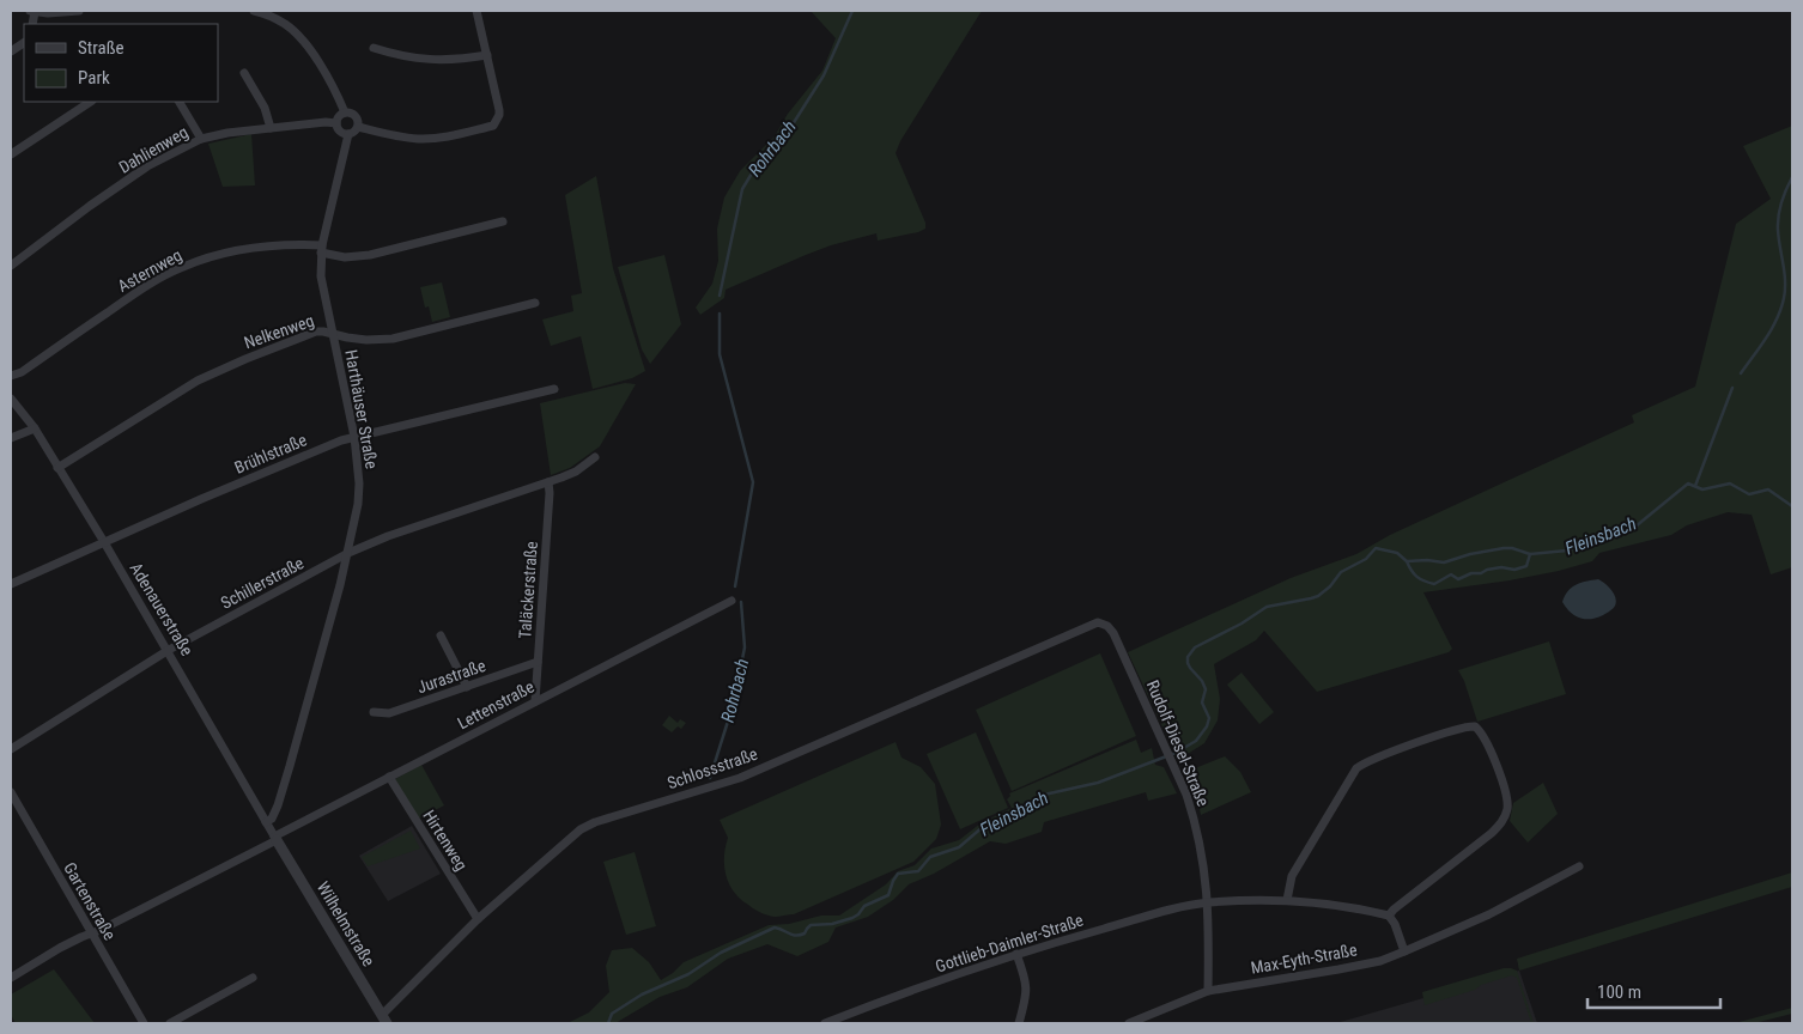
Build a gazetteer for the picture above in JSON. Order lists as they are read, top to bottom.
{
  "streets": {
    "street": [
      "Dahlienweg",
      "Asternweg",
      "Nelkenweg",
      "Harthäuser Straße",
      "Brühlstraße",
      "Schillerstraße",
      "Taläckerstraße",
      "Adenauerstraße",
      "Jurastraße",
      "Lettenstraße",
      "Rudolf-Diesel-Straße",
      "Schlossstraße",
      "Hirtenweg",
      "Gartenstraße",
      "Wilhelmstraße",
      "Gottlieb-Daimler-Straße",
      "Max-Eyth-Straße"
    ]
  },
  "crossings": [
    ["Dahlienweg", "Harthäuser Straße"],
    ["Asternweg", "Harthäuser Straße"],
    ["Nelkenweg", "Harthäuser Straße"],
    ["Nelkenweg", "Adenauerstraße"],
    ["Harthäuser Straße", "Brühlstraße"],
    ["Harthäuser Straße", "Schillerstraße"],
    ["Harthäuser Straße", "Adenauerstraße"],
    ["Brühlstraße", "Adenauerstraße"],
    ["Schillerstraße", "Taläckerstraße"],
    ["Schillerstraße", "Adenauerstraße"],
    ["Taläckerstraße", "Jurastraße"],
    ["Taläckerstraße", "Lettenstraße"],
    ["Adenauerstraße", "Lettenstraße"],
    ["Adenauerstraße", "Wilhelmstraße"],
    ["Lettenstraße", "Hirtenweg"],
    ["Lettenstraße", "Gartenstraße"],
    ["Lettenstraße", "Wilhelmstraße"],
    ["Rudolf-Diesel-Straße", "Schlossstraße"],
    ["Rudolf-Diesel-Straße", "Gottlieb-Daimler-Straße"],
    ["Rudolf-Diesel-Straße", "Max-Eyth-Straße"],
    ["Schlossstraße", "Hirtenweg"],
    ["Schlossstraße", "Wilhelmstraße"]
  ],
  "water": ["Rohrbach", "Fleinsbach"],
  "legend": ["Straße", "Park"],
  "scale_bar": "100 m"
}
